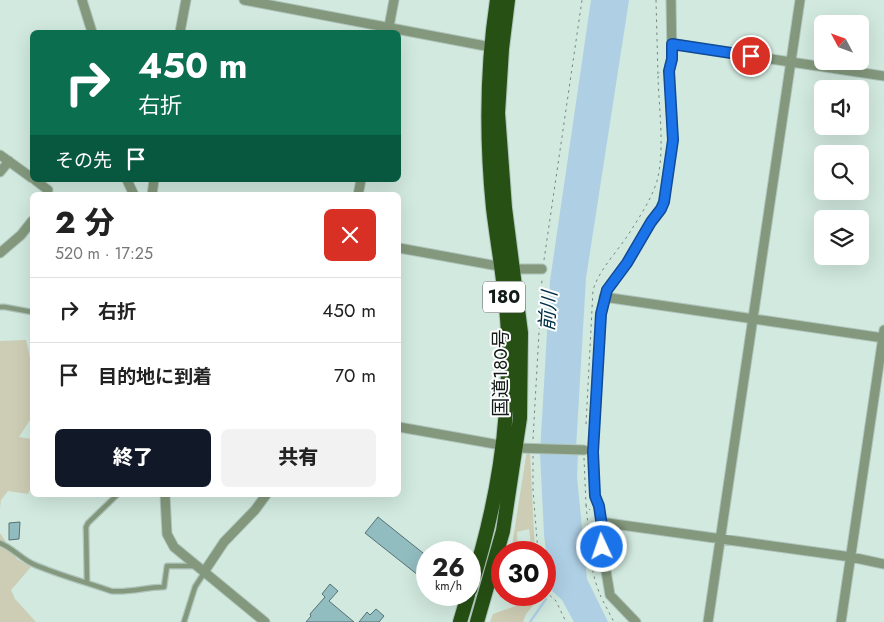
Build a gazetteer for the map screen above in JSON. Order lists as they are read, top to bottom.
{
  "streets": {
    "highway": ["180", "国道180号"]
  },
  "water": ["前川"],
  "north": "top left",
  "page": {
    "turn": ["450 m", "右折"],
    "then": "その先",
    "heading": ["2 分", "520 m · 17:25"],
    "list": [
      {
        "name": "右折",
        "value": "450 m"
      },
      {
        "name": "目的地に到着",
        "value": "70 m"
      }
    ],
    "buttons": ["終了", "共有"],
    "speed": "26 km/h",
    "limit": "30"
  }
}
